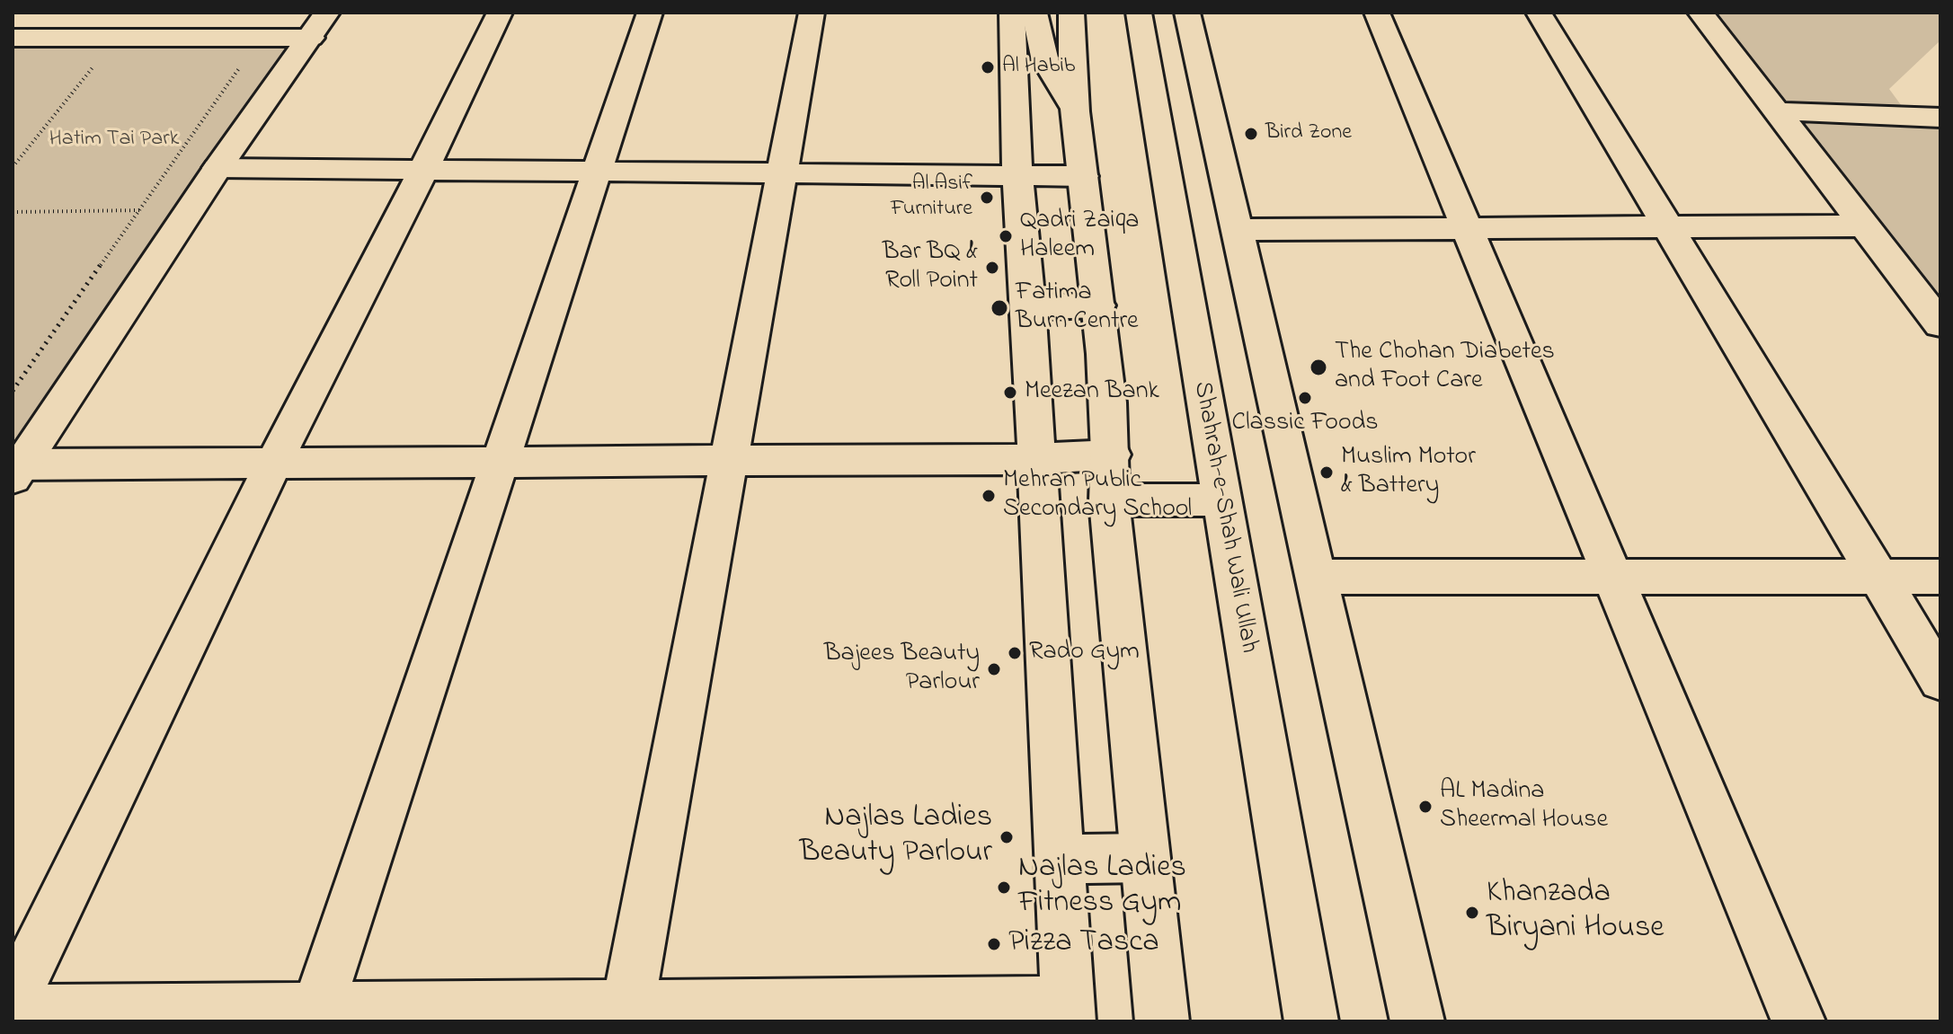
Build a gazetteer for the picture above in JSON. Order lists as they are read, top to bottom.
{
  "streets": {
    "street": ["Shahrah-e-Shah Wali Ullah"]
  },
  "parks": ["Hatim Tai Park"],
  "places": [
    "Al Habib",
    "Bird Zone",
    "Al Asif Furniture",
    "Qadri Zaiqa Haleem",
    "Bar BQ & Roll Point",
    "Fatima Burn Centre",
    "The Chohan Diabetes and Foot Care",
    "Meezan Bank",
    "Classic Foods",
    "Muslim Motor & Battery",
    "Mehran Public Secondary School",
    "Rado Gym",
    "Bajees Beauty Parlour",
    "AL Madina Sheermal House",
    "Najlas Ladies Beauty Parlour",
    "Najlas Ladies Fitness Gym",
    "Khanzada Biryani House",
    "Pizza Tasca"
  ]
}
